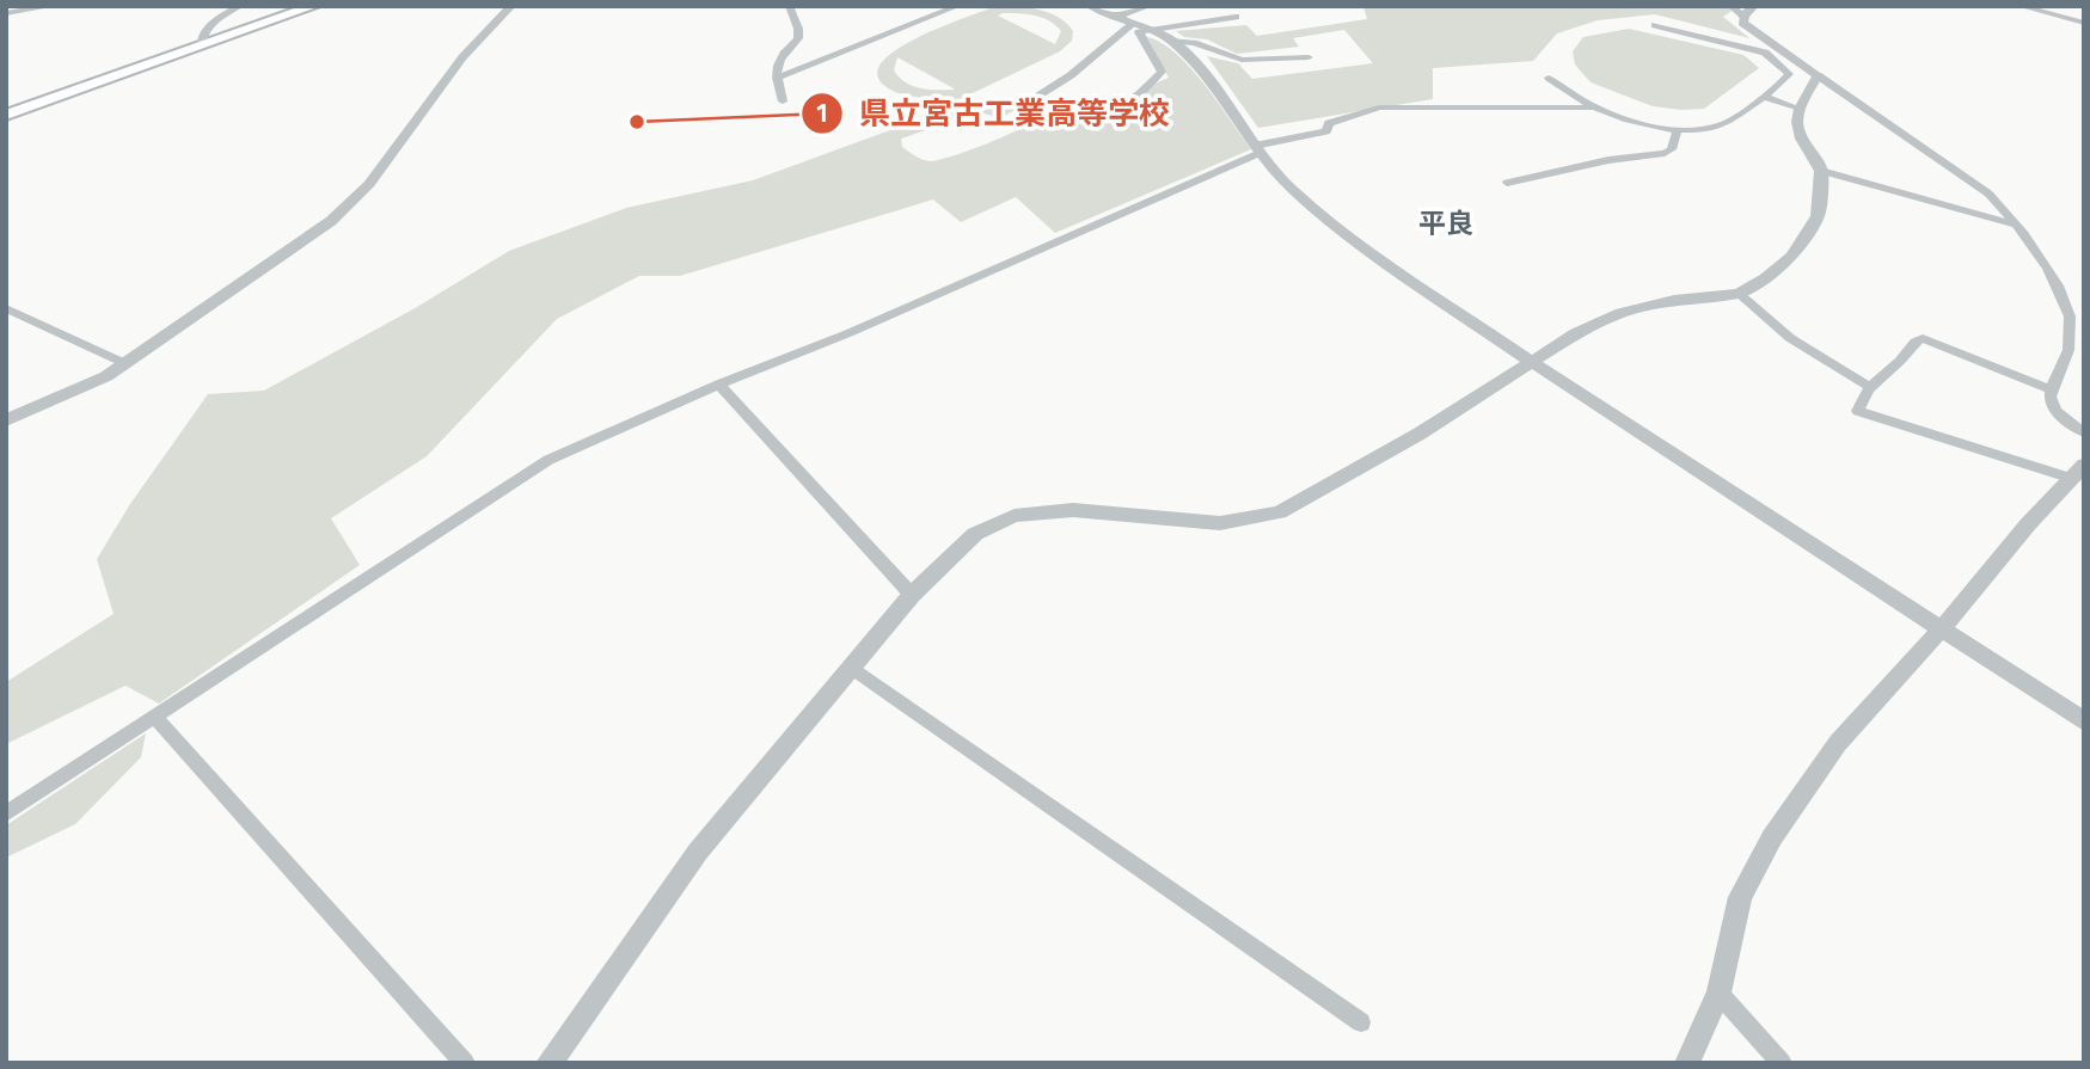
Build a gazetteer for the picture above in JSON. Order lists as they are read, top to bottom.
{
  "districts": ["平良"],
  "places": ["県立宮古工業高等学校"]
}
